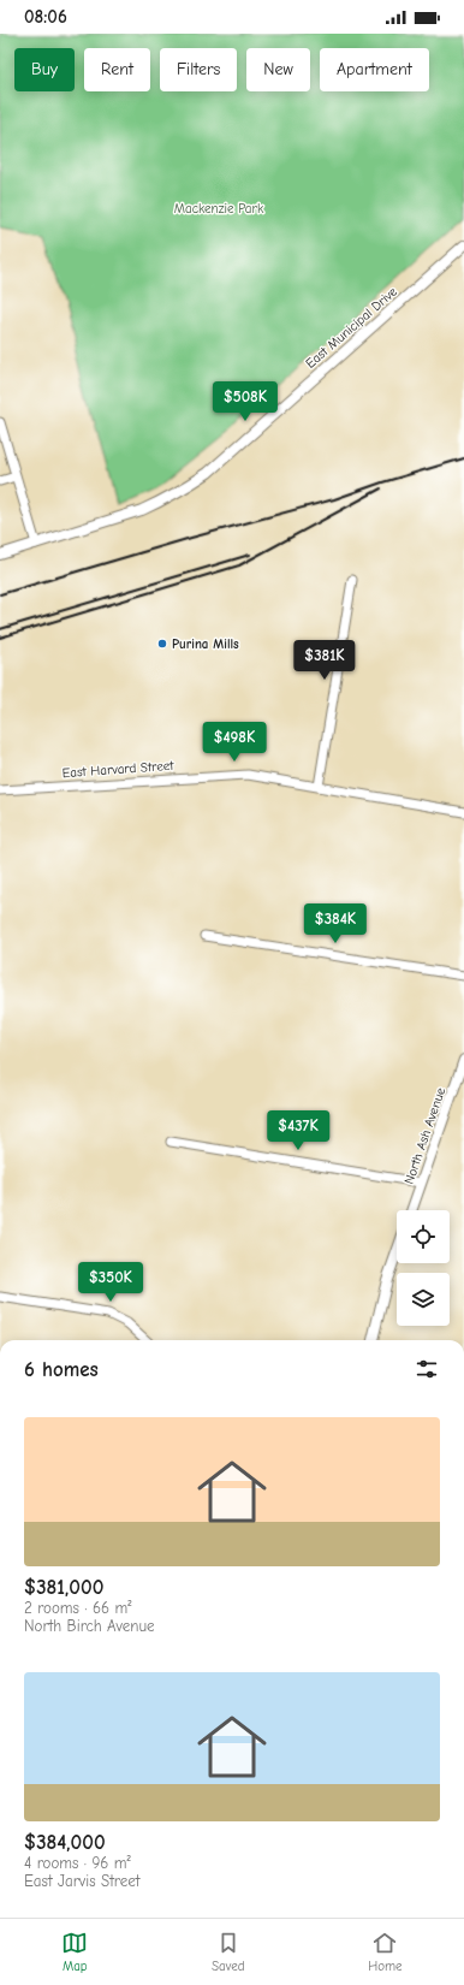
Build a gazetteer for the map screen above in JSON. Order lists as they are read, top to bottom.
{
  "streets": {
    "street": ["East Municipal Drive", "East Harvard Street", "North Ash Avenue"]
  },
  "parks": ["Mackenzie Park"],
  "places": ["Purina Mills"],
  "page": {
    "status": "08:06",
    "chip": [
      "Buy",
      "Rent",
      "Filters",
      "New",
      "Apartment"
    ],
    "price": [
      "$508K",
      "$381K",
      "$498K",
      "$384K",
      "$437K",
      "$350K"
    ],
    "heading": "6 homes",
    "list": [
      {
        "name": "$381,000",
        "note": "2 rooms · 66 m² · North Birch Avenue"
      },
      {
        "name": "$384,000",
        "note": "4 rooms · 96 m² · East Jarvis Street"
      }
    ],
    "tabs": ["Map", "Saved", "Home"]
  }
}
